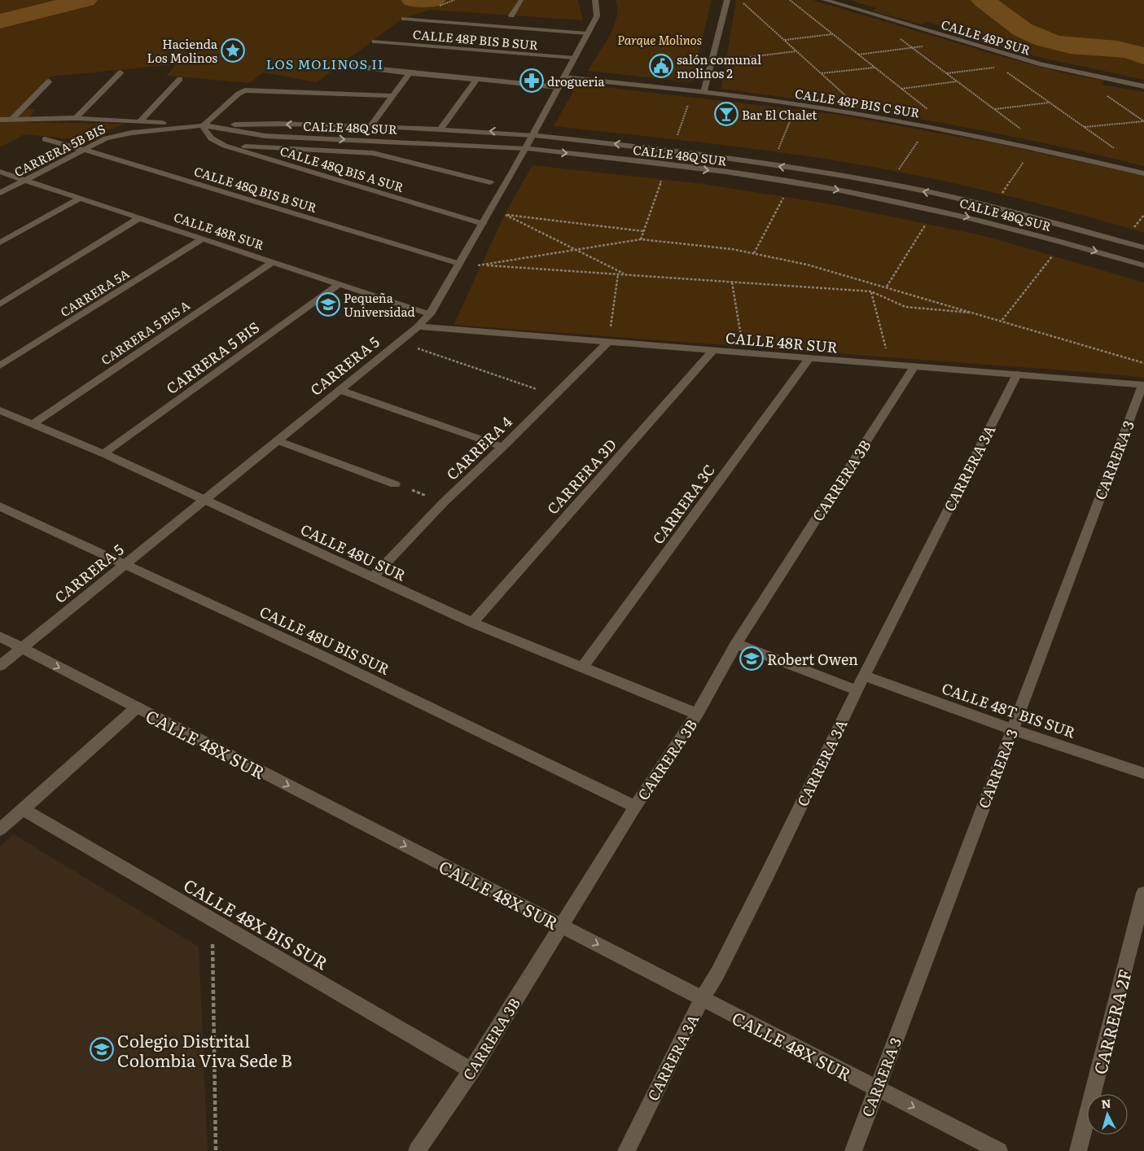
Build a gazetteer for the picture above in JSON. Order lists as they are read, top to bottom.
{
  "streets": {
    "street": [
      "CALLE 48P SUR",
      "CALLE 48P BIS B SUR",
      "CALLE 48P BIS C SUR",
      "CALLE 48Q SUR",
      "CARRERA 5B BIS",
      "CALLE 48Q BIS A SUR",
      "CALLE 48Q BIS B SUR",
      "CALLE 48R SUR",
      "CARRERA 5A",
      "CARRERA 5 BIS A",
      "CARRERA 5 BIS",
      "CARRERA 5",
      "CARRERA 4",
      "CARRERA 3",
      "CARRERA 3A",
      "CARRERA 3D",
      "CARRERA 3B",
      "CARRERA 3C",
      "CALLE 48U SUR",
      "CALLE 48U BIS SUR",
      "CALLE 48T BIS SUR",
      "CALLE 48X SUR",
      "CALLE 48X BIS SUR",
      "CARRERA 2F"
    ]
  },
  "crossings": [
    ["CALLE 48P BIS B SUR", "CARRERA 5"],
    ["CALLE 48P BIS C SUR", "CARRERA 5"],
    ["CALLE 48Q SUR", "CARRERA 5B BIS"],
    ["CALLE 48Q SUR", "CALLE 48Q BIS A SUR"],
    ["CALLE 48Q SUR", "CARRERA 5"],
    ["CARRERA 5B BIS", "CALLE 48Q BIS A SUR"],
    ["CARRERA 5B BIS", "CALLE 48Q BIS B SUR"],
    ["CARRERA 5B BIS", "CALLE 48R SUR"],
    ["CALLE 48Q BIS A SUR", "CARRERA 5"],
    ["CALLE 48Q BIS B SUR", "CARRERA 5"],
    ["CALLE 48R SUR", "CARRERA 5A"],
    ["CALLE 48R SUR", "CARRERA 5 BIS A"],
    ["CALLE 48R SUR", "CARRERA 5 BIS"],
    ["CALLE 48R SUR", "CARRERA 5"],
    ["CALLE 48R SUR", "CARRERA 4"],
    ["CALLE 48R SUR", "CARRERA 3"],
    ["CALLE 48R SUR", "CARRERA 3A"],
    ["CALLE 48R SUR", "CARRERA 3D"],
    ["CALLE 48R SUR", "CARRERA 3B"],
    ["CALLE 48R SUR", "CARRERA 3C"],
    ["CARRERA 5 BIS A", "CALLE 48U SUR"],
    ["CARRERA 5 BIS", "CALLE 48U SUR"],
    ["CARRERA 5", "CALLE 48U SUR"],
    ["CARRERA 5", "CALLE 48U BIS SUR"],
    ["CARRERA 5", "CALLE 48X SUR"],
    ["CARRERA 4", "CALLE 48U SUR"],
    ["CARRERA 3", "CALLE 48T BIS SUR"],
    ["CARRERA 3", "CALLE 48X SUR"],
    ["CARRERA 3A", "CALLE 48T BIS SUR"],
    ["CARRERA 3A", "CALLE 48X SUR"],
    ["CARRERA 3D", "CALLE 48U SUR"],
    ["CARRERA 3B", "CALLE 48U SUR"],
    ["CARRERA 3B", "CALLE 48U BIS SUR"],
    ["CARRERA 3B", "CALLE 48X SUR"],
    ["CARRERA 3B", "CALLE 48X BIS SUR"],
    ["CARRERA 3C", "CALLE 48U SUR"]
  ],
  "one_way": ["CALLE 48X SUR"],
  "districts": ["LOS MOLINOS II"],
  "parks": ["Parque Molinos"],
  "places": {
    "place": ["Hacienda Los Molinos"],
    "public building": ["salón comunal molinos 2"],
    "pharmacy": ["drogueria"],
    "bar": ["Bar El Chalet"],
    "school or university": ["Pequeña Universidad", "Robert Owen", "Colegio Distrital Colombia Viva Sede B"]
  },
  "north": "top"
}
